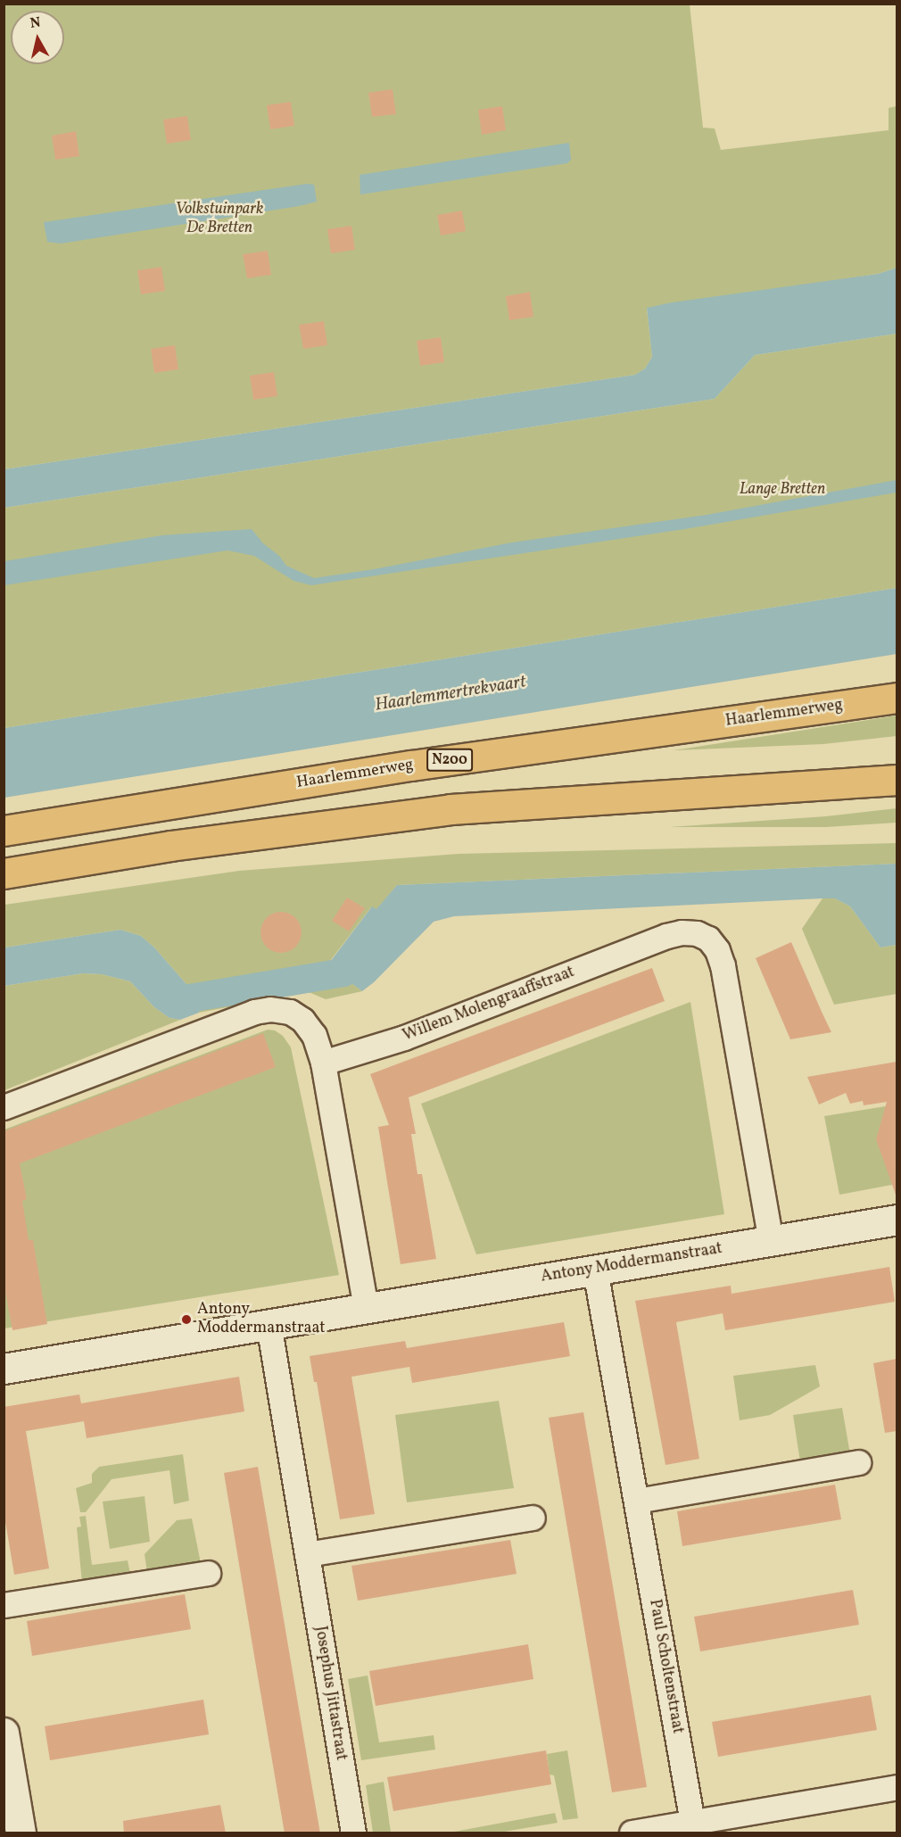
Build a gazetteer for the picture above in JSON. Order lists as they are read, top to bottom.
{
  "streets": {
    "main road": ["Haarlemmerweg", "N200"],
    "street": [
      "Willem Molengraaffstraat",
      "Antony Moddermanstraat",
      "Paul Scholtenstraat",
      "Josephus Jittastraat"
    ]
  },
  "crossings": [
    ["Willem Molengraaffstraat", "Antony Moddermanstraat"],
    ["Antony Moddermanstraat", "Paul Scholtenstraat"],
    ["Antony Moddermanstraat", "Josephus Jittastraat"]
  ],
  "water": ["Haarlemmertrekvaart"],
  "parks": ["Volkstuinpark De Bretten", "Lange Bretten"],
  "places": ["Antony Moddermanstraat"],
  "north": "top"
}
